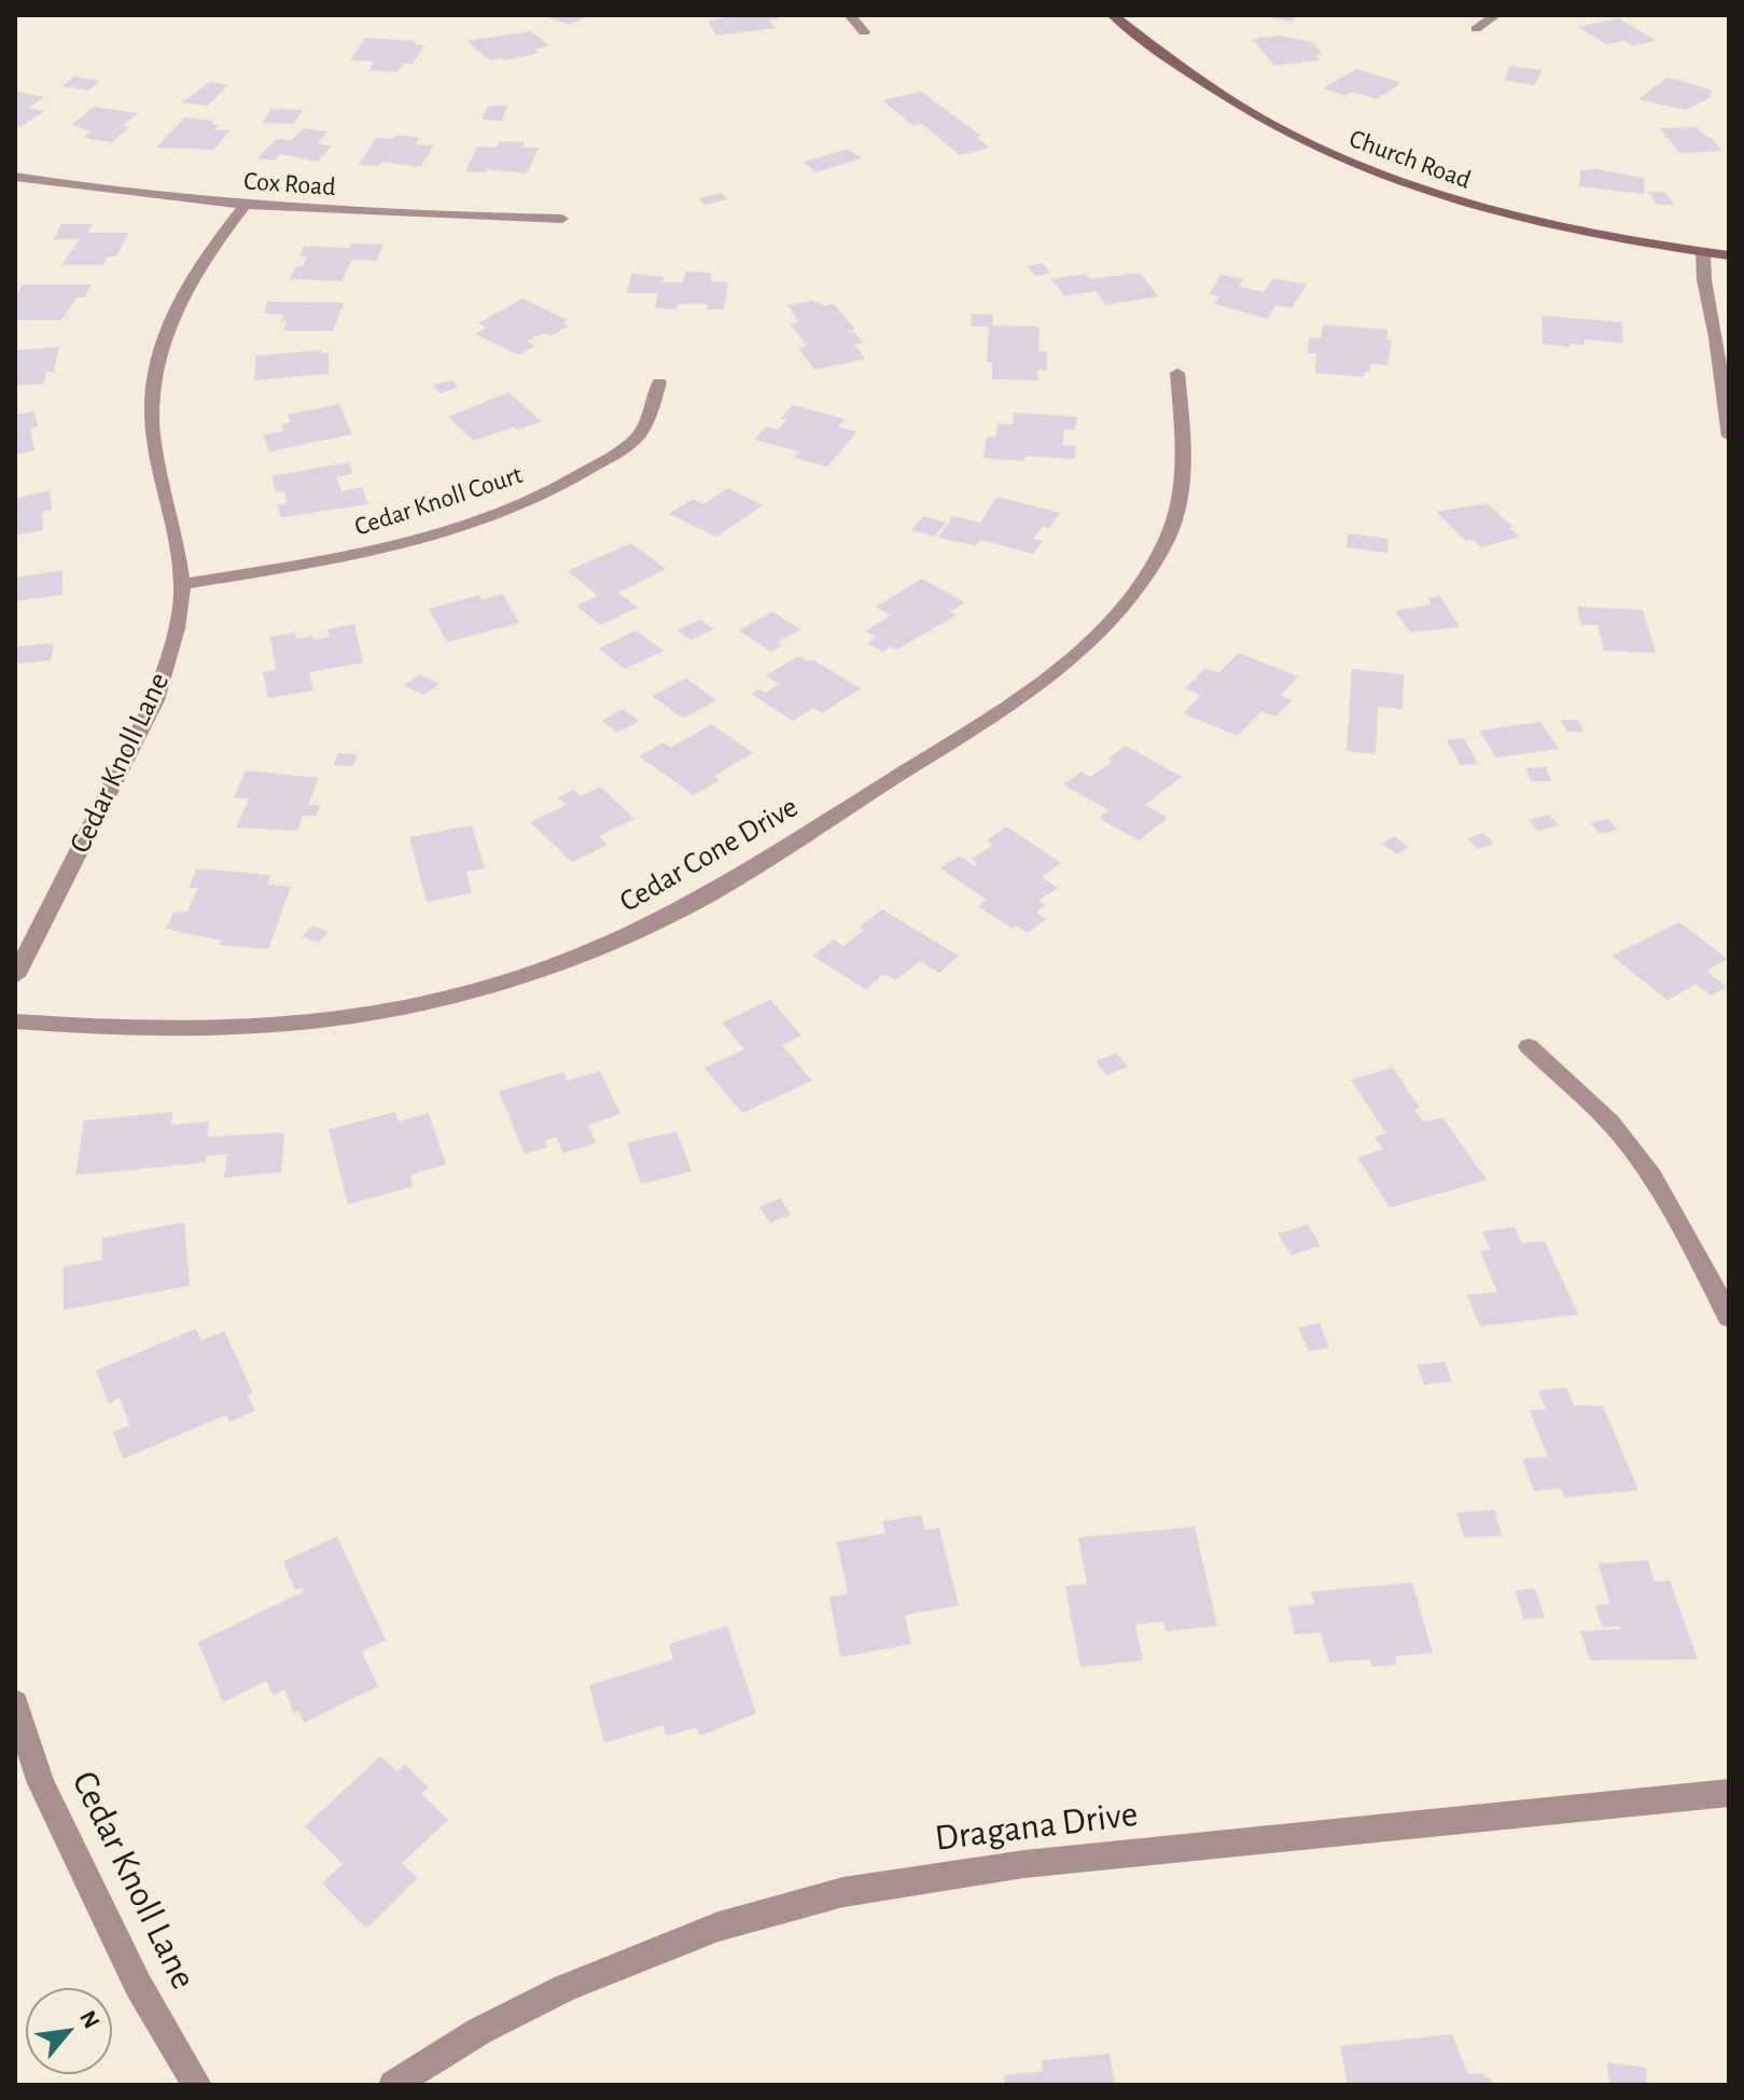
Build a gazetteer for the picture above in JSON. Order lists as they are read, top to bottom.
{
  "streets": {
    "main road": ["Church Road"],
    "street": [
      "Cox Road",
      "Cedar Knoll Court",
      "Cedar Knoll Lane",
      "Cedar Cone Drive",
      "Dragana Drive"
    ]
  },
  "crossings": [
    ["Cox Road", "Cedar Knoll Lane"],
    ["Cedar Knoll Court", "Cedar Knoll Lane"]
  ],
  "north": "top right"
}
